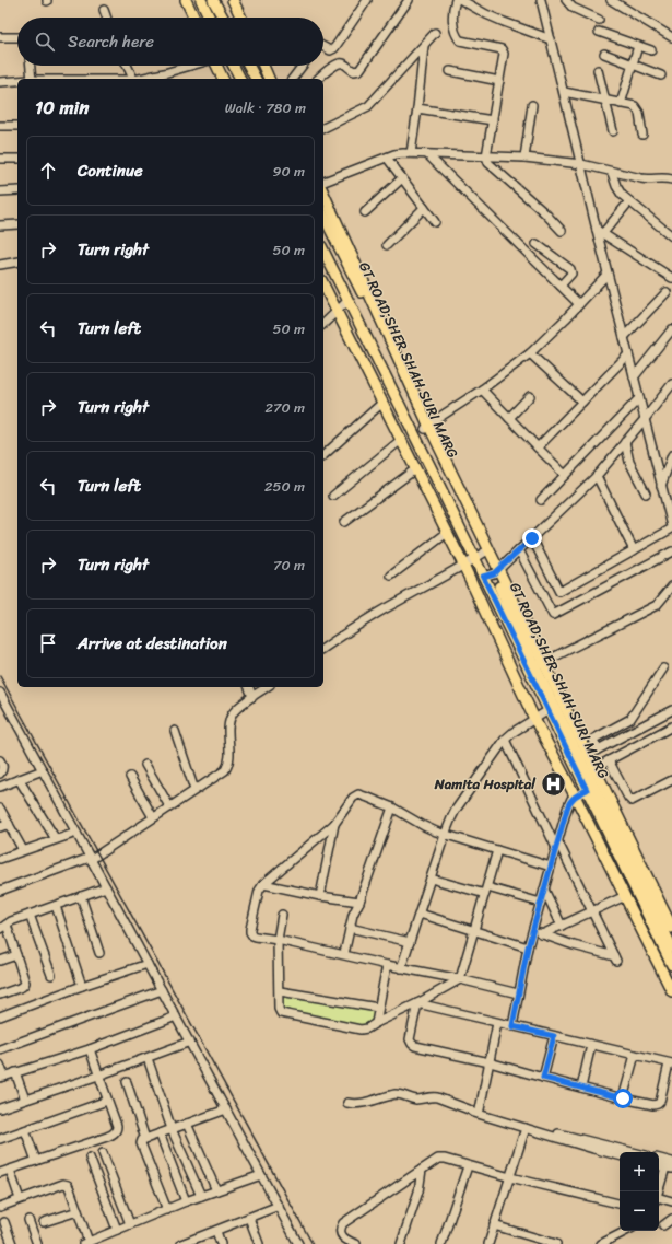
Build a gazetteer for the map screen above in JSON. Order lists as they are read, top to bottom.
{
  "streets": {
    "main road": ["GT ROAD;SHER SHAH SURI MARG"]
  },
  "places": {
    "hospital": ["Namita Hospital"]
  },
  "page": {
    "search": "Search here",
    "heading": ["10 min", "Walk · 780 m"],
    "list": [
      ["Continue", "90 m"],
      ["Turn right", "50 m"],
      ["Turn left", "50 m"],
      ["Turn right", "270 m"],
      ["Turn left", "250 m"],
      ["Turn right", "70 m"],
      "Arrive at destination"
    ],
    "map_buttons": ["+", "−"]
  }
}
